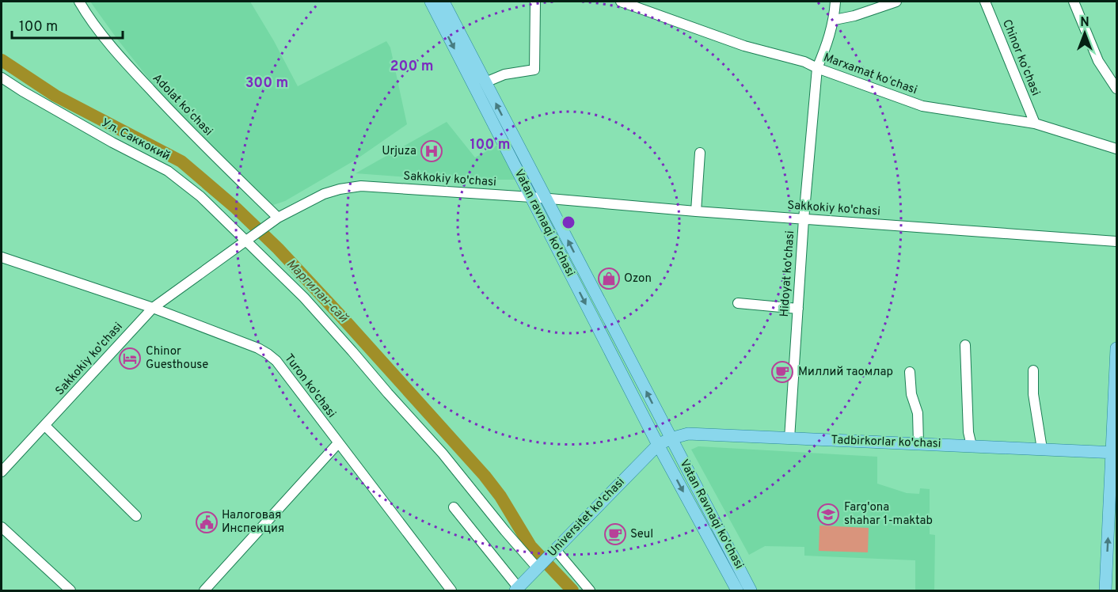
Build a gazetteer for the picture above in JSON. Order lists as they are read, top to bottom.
{
  "streets": {
    "main road": [
      "Vatan ravnaqi ko'chasi",
      "Tadbirkorlar ko'chasi",
      "Vatan Ravnaqi ko'chasi",
      "Universitet ko'chasi"
    ],
    "street": [
      "Chinor koʻchasi",
      "Marxamat koʻchasi",
      "Adolat koʻchasi",
      "Ул. Саккокий",
      "Sakkokiy ko'chasi",
      "Hidoyat ko'chasi",
      "Turon ko'chasi"
    ]
  },
  "crossings": [
    ["Chinor koʻchasi", "Marxamat koʻchasi"],
    ["Marxamat koʻchasi", "Hidoyat ko'chasi"],
    ["Adolat koʻchasi", "Sakkokiy ko'chasi"],
    ["Ул. Саккокий", "Sakkokiy ko'chasi"],
    ["Ул. Саккокий", "Universitet ko'chasi"],
    ["Sakkokiy ko'chasi", "Vatan ravnaqi ko'chasi"],
    ["Sakkokiy ko'chasi", "Hidoyat ko'chasi"],
    ["Sakkokiy ko'chasi", "Turon ko'chasi"],
    ["Vatan ravnaqi ko'chasi", "Tadbirkorlar ko'chasi"],
    ["Vatan ravnaqi ko'chasi", "Vatan Ravnaqi ko'chasi"],
    ["Vatan ravnaqi ko'chasi", "Universitet ko'chasi"],
    ["Hidoyat ko'chasi", "Tadbirkorlar ko'chasi"],
    ["Tadbirkorlar ko'chasi", "Vatan Ravnaqi ko'chasi"],
    ["Tadbirkorlar ko'chasi", "Universitet ko'chasi"],
    ["Vatan Ravnaqi ko'chasi", "Universitet ko'chasi"]
  ],
  "water": ["Маргилан-сай"],
  "places": {
    "hospital": ["Urjuza"],
    "shop": ["Ozon"],
    "hotel": ["Chinor Guesthouse"],
    "cafe": ["Миллий таомлар", "Seul"],
    "school or university": ["Farg'ona shahar 1-maktab"],
    "public building": ["Налоговая Инспекция"]
  },
  "scale_bar": "100 m",
  "north": "top",
  "rings": ["200 m", "300 m", "100 m"]
}
